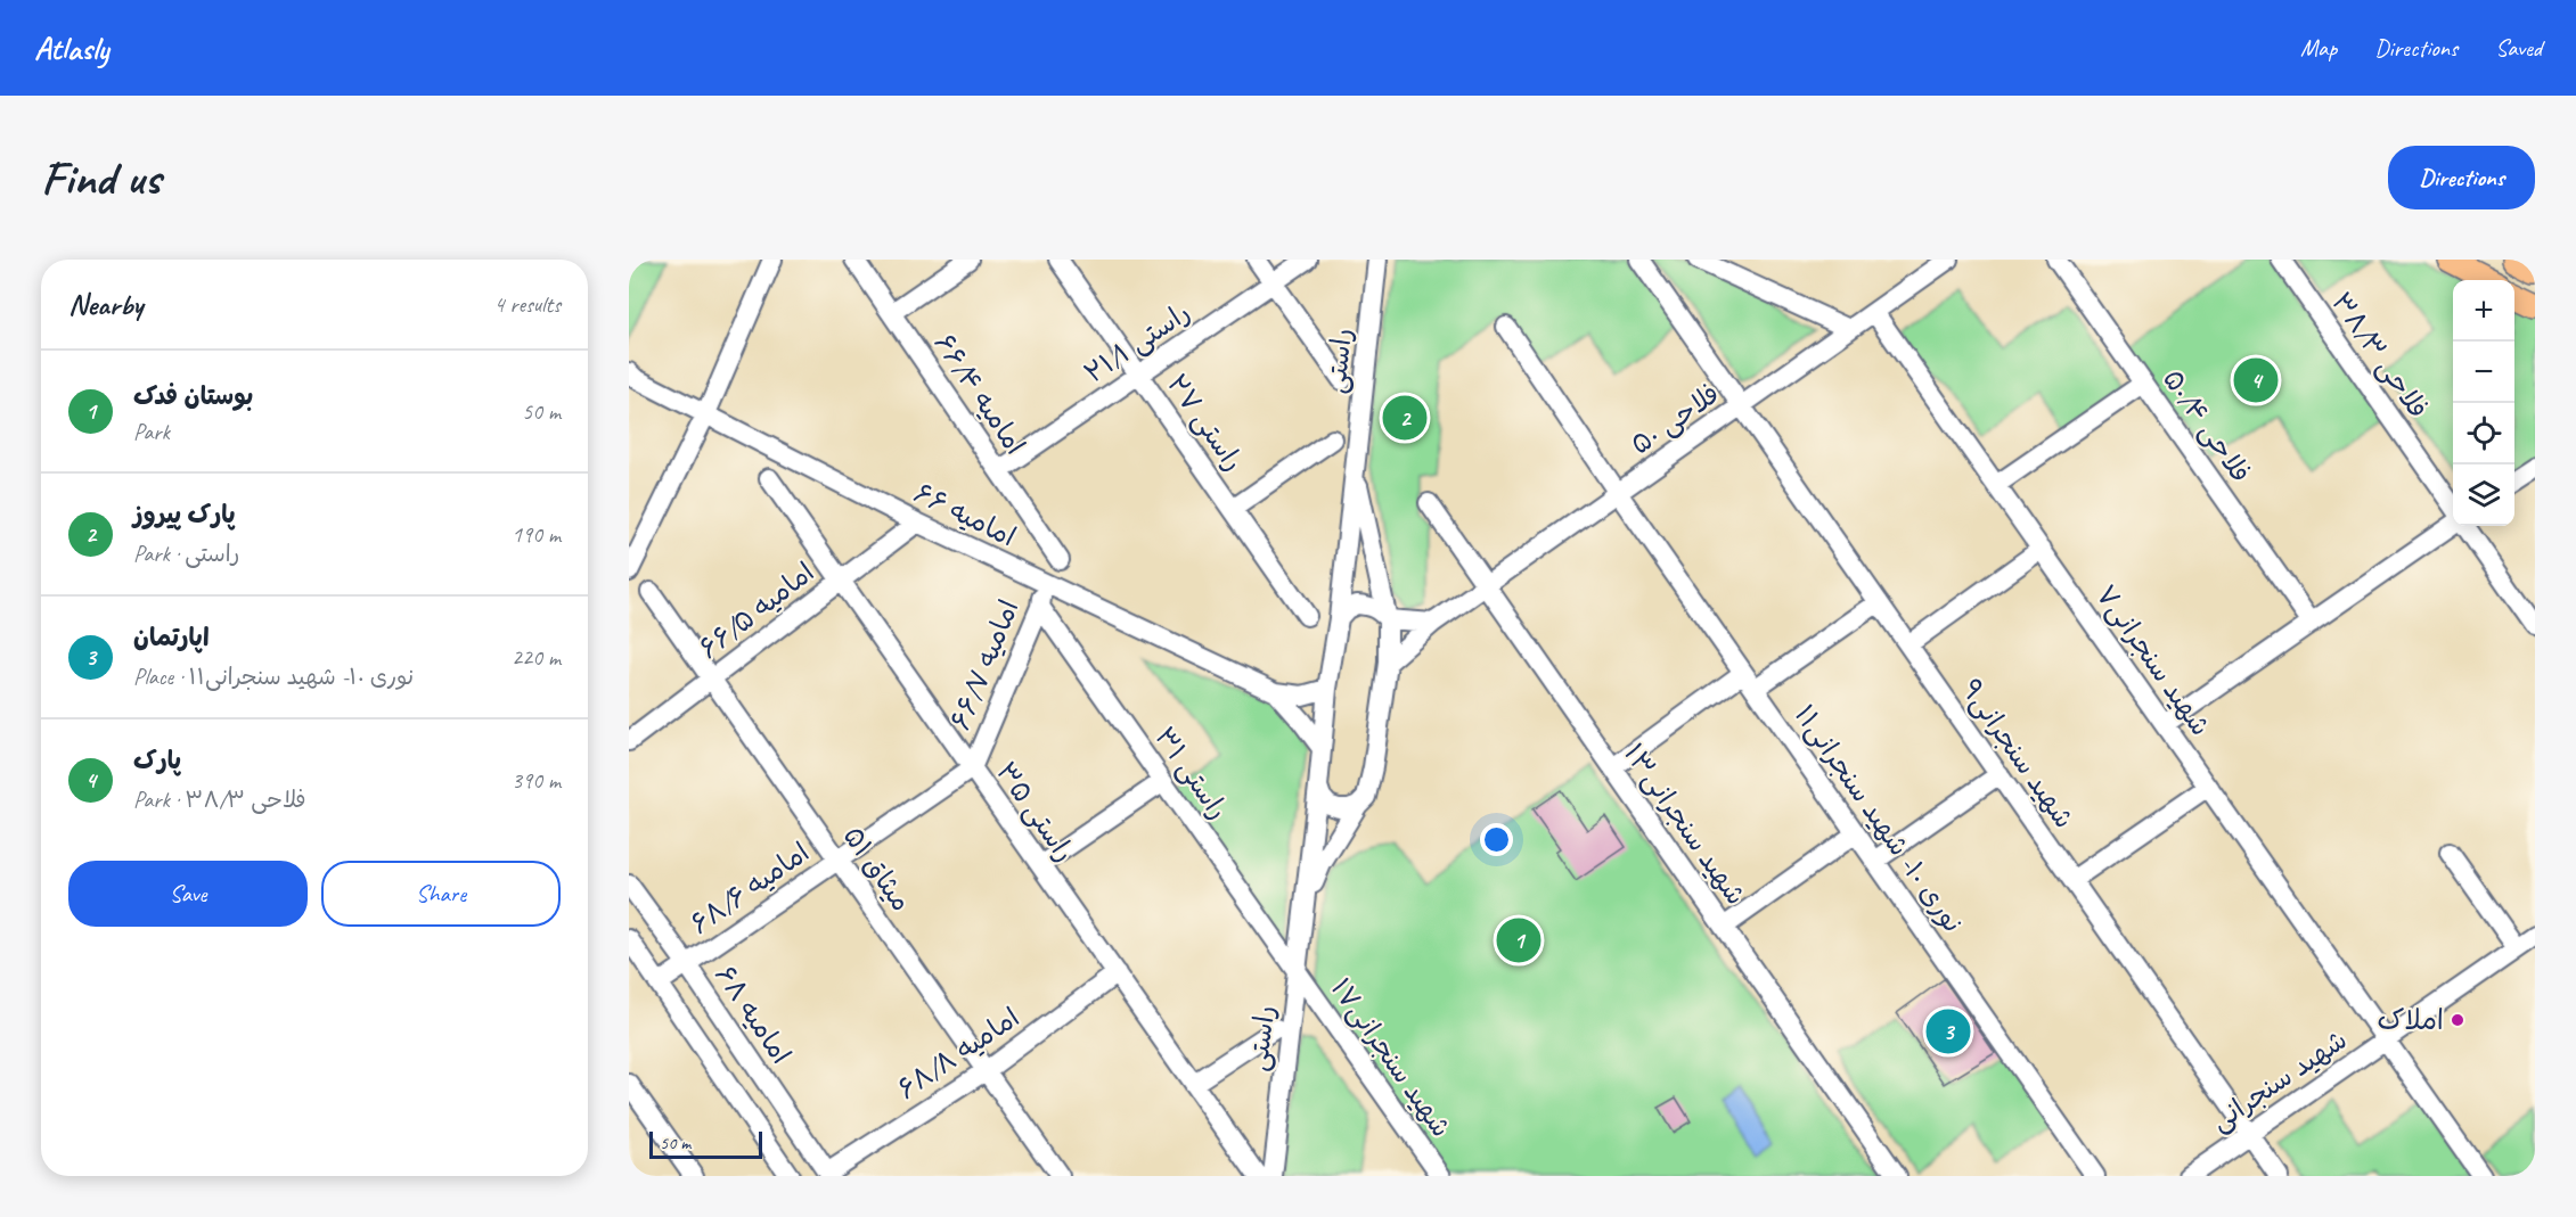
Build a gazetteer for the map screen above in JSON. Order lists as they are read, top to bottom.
{
  "streets": {
    "street": [
      "راستی ۲۱/۱",
      "فلاحی ۳۸/۳",
      "راستی",
      "امامیه ۶۶/۴",
      "فلاحی ۵۰",
      "راستی ۲۷",
      "فلاحی ۵۰/۴",
      "امامیه ۶۶",
      "امامیه ۶۶/۵",
      "شهید سنجرانی۷",
      "امامیه ۶۶/۷",
      "شهید سنجرانی۹",
      "راستی ۳۱",
      "راستی ۳۵",
      "نوری ۱۰- شهید سنجرانی۱۱",
      "شهید سنجرانی۱۳",
      "میثاق ۵۱",
      "امامیه ۶۸/۶",
      "امامیه ۶۸",
      "امامیه ۶۸/۸",
      "شهید سنجرانی۱۷",
      "شهید سنجرانی"
    ]
  },
  "crossings": [
    ["راستی ۲۱/۱", "امامیه ۶۶/۴"],
    ["راستی ۲۱/۱", "راستی ۲۷"],
    ["راستی", "فلاحی ۵۰"],
    ["راستی", "راستی ۳۱"],
    ["راستی", "راستی ۳۵"],
    ["راستی", "شهید سنجرانی۱۷"],
    ["فلاحی ۵۰", "شهید سنجرانی۷"],
    ["فلاحی ۵۰", "شهید سنجرانی۹"],
    ["فلاحی ۵۰", "نوری ۱۰- شهید سنجرانی۱۱"],
    ["فلاحی ۵۰", "شهید سنجرانی۱۳"],
    ["امامیه ۶۶", "امامیه ۶۶/۵"],
    ["امامیه ۶۶", "امامیه ۶۶/۷"],
    ["امامیه ۶۶/۵", "راستی ۳۵"],
    ["امامیه ۶۶/۵", "میثاق ۵۱"],
    ["شهید سنجرانی۷", "شهید سنجرانی"],
    ["امامیه ۶۶/۷", "راستی ۳۱"],
    ["امامیه ۶۶/۷", "راستی ۳۵"],
    ["امامیه ۶۶/۷", "امامیه ۶۸/۶"],
    ["شهید سنجرانی۹", "شهید سنجرانی"],
    ["راستی ۳۱", "شهید سنجرانی۱۷"],
    ["راستی ۳۵", "امامیه ۶۸/۶"],
    ["راستی ۳۵", "امامیه ۶۸/۸"],
    ["میثاق ۵۱", "امامیه ۶۸/۶"],
    ["میثاق ۵۱", "امامیه ۶۸/۸"],
    ["امامیه ۶۸/۶", "امامیه ۶۸"],
    ["امامیه ۶۸", "امامیه ۶۸/۸"]
  ],
  "places": ["املاک"],
  "scale_bar": "50 m",
  "page": {
    "header": "Atlasly",
    "nav": ["Map", "Directions", "Saved"],
    "buttons": [
      "Directions",
      ["Save", "Share"]
    ],
    "title": "Find us",
    "heading": ["Nearby", "4 results"],
    "map_buttons": ["+", "−"],
    "list": [
      {
        "mark": "1",
        "name": "بوستان فدک",
        "note": "Park",
        "value": "50 m"
      },
      {
        "mark": "2",
        "name": "پارک پیروز",
        "note": "Park · راستی",
        "value": "190 m"
      },
      {
        "mark": "3",
        "name": "اپارتمان",
        "note": "Place · نوری ۱۰- شهید سنجرانی۱۱",
        "value": "220 m"
      },
      {
        "mark": "4",
        "name": "پارک",
        "note": "Park · فلاحی ۳۸/۳",
        "value": "390 m"
      }
    ],
    "pins": [
      "4",
      "2",
      "1",
      "3"
    ],
    "scale": "50 m"
  }
}
